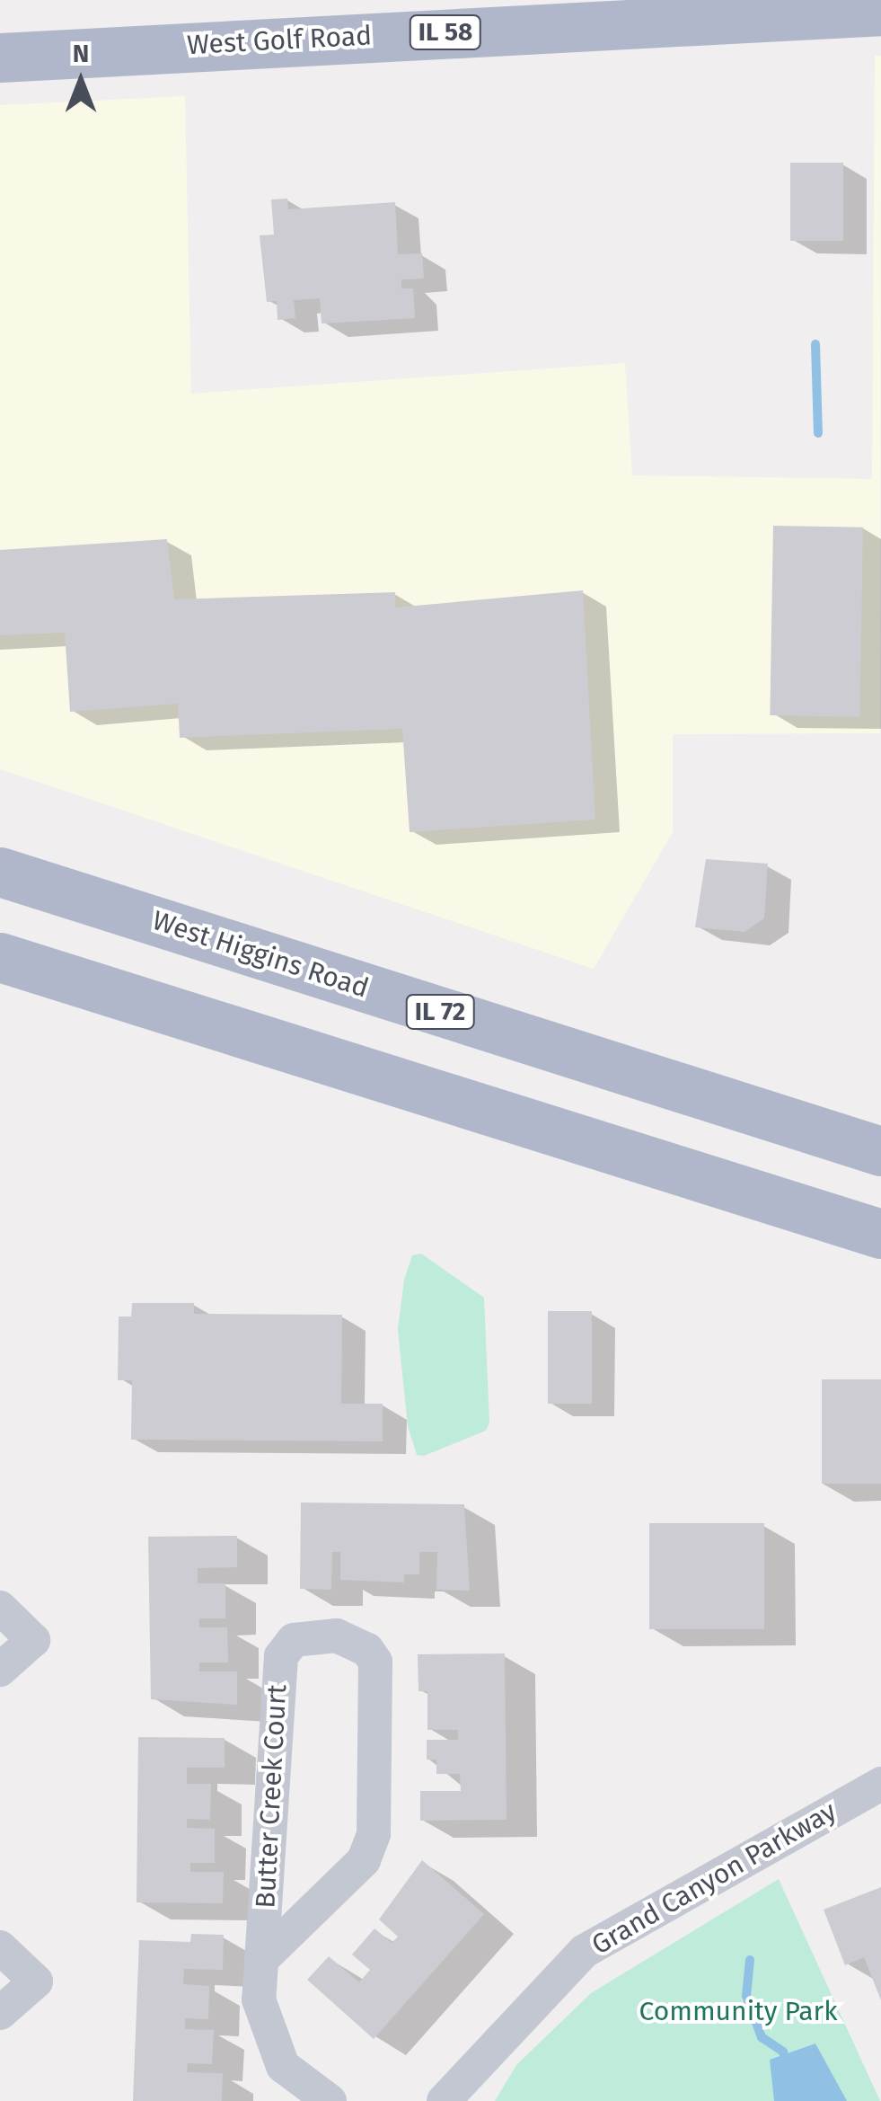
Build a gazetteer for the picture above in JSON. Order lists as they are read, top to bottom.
{
  "streets": {
    "main road": [
      "IL 58",
      "West Golf Road",
      "West Higgins Road",
      "IL 72"
    ],
    "street": ["Butter Creek Court", "Grand Canyon Parkway"]
  },
  "parks": ["Community Park"],
  "north": "top"
}
